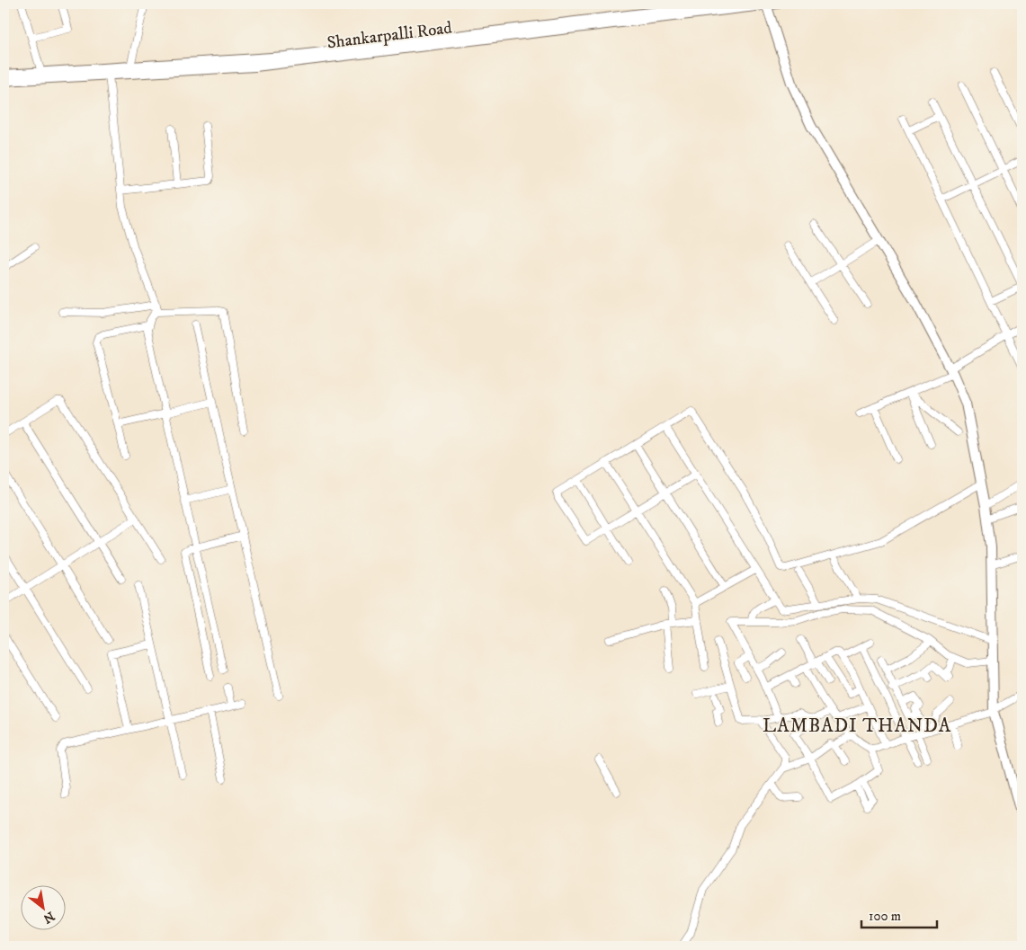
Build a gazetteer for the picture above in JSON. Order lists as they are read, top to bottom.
{
  "streets": {
    "main road": ["Shankarpalli Road"]
  },
  "districts": ["LAMBADI THANDA"],
  "scale_bar": "100 m",
  "north": "bottom right"
}
